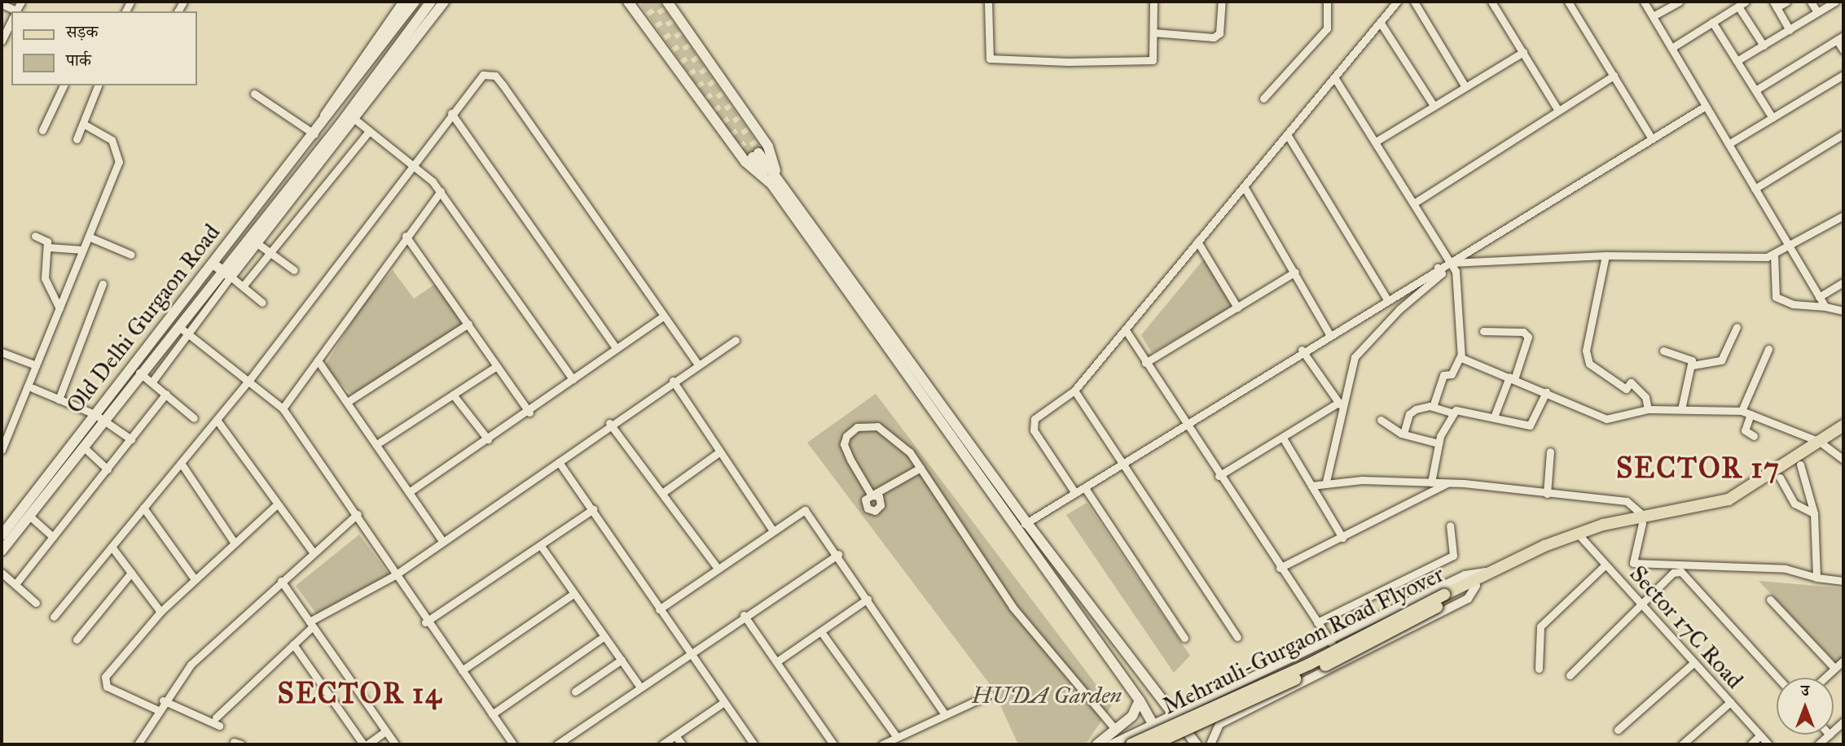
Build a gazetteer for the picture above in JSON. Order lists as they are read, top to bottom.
{
  "streets": {
    "main road": ["Old Delhi Gurgaon Road", "Mehrauli-Gurgaon Road Flyover"],
    "street": ["Sector 17C Road"]
  },
  "crossings": [
    ["Sector 17C Road", "Mehrauli-Gurgaon Road Flyover"]
  ],
  "districts": ["SECTOR 17", "SECTOR 14"],
  "parks": ["HUDA Garden"],
  "legend": ["सड़क", "पार्क"],
  "north": "top"
}
